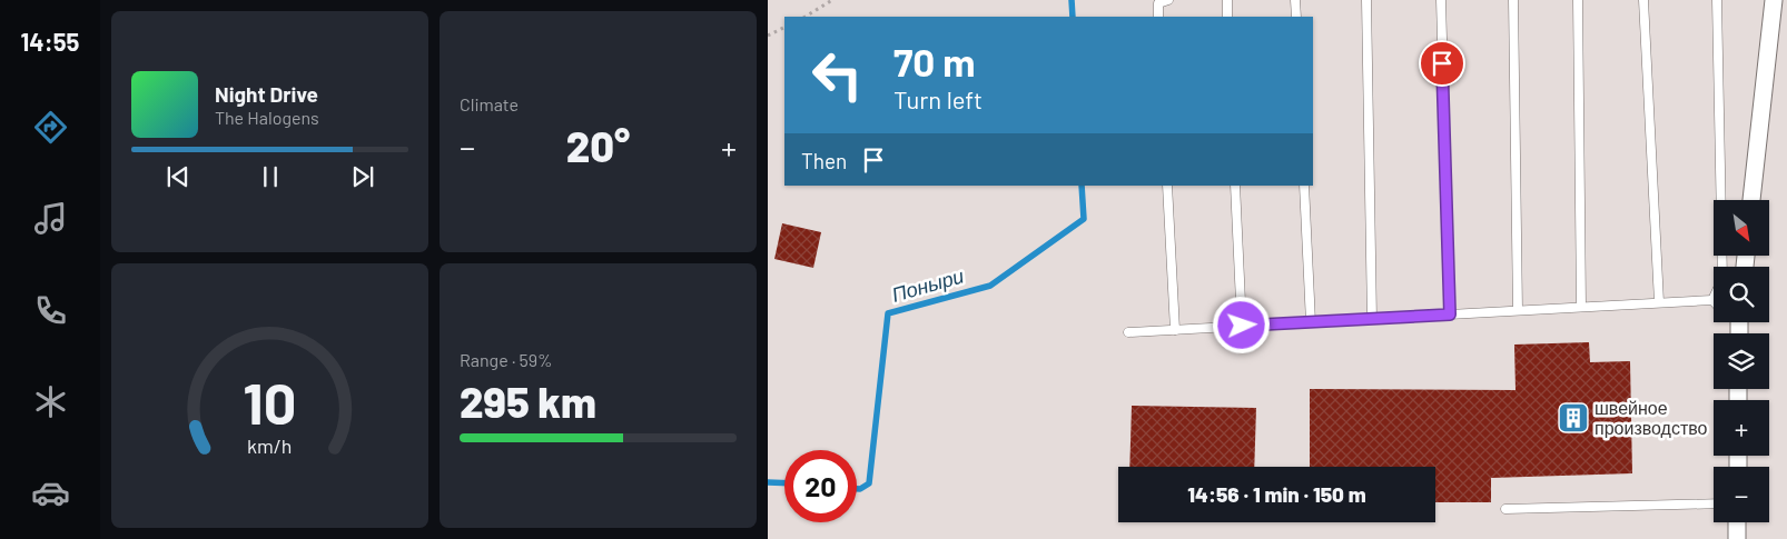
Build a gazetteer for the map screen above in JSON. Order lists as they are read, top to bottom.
{
  "water": ["Поныри"],
  "places": {
    "building": ["швейное производство"]
  },
  "north": "bottom right",
  "page": {
    "tabs": "14:55",
    "tile": [
      "Climate",
      ["Range · 59%", "295 km"]
    ],
    "turn": ["70 m", "Turn left"],
    "song": ["Night Drive", "The Halogens"],
    "heat": ["−", "20°", "+"],
    "then": "Then",
    "map_buttons": ["+", "−"],
    "limit": "20",
    "trip": "14:56 · 1 min · 150 m",
    "gauge": ["10", "km/h"]
  }
}
